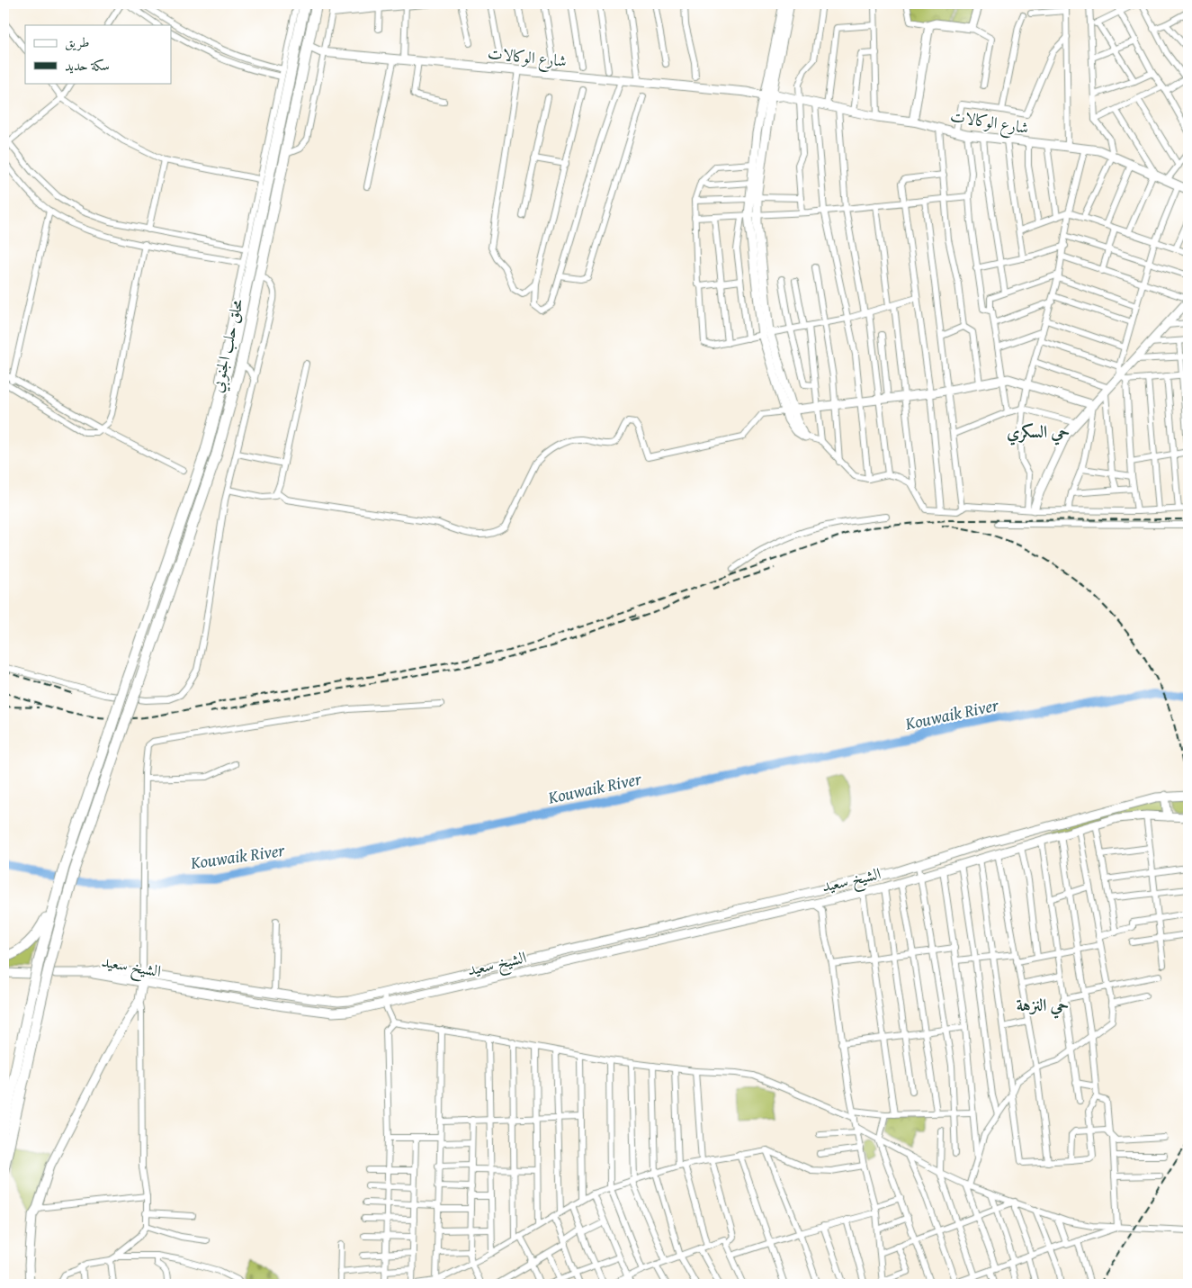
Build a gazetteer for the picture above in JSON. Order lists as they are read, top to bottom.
{
  "streets": {
    "highway": ["محلق حلب الجنوبي"],
    "main road": ["شارع الوكالات", "الشيخ سعيد"]
  },
  "crossings": [
    ["شارع الوكالات", "محلق حلب الجنوبي"]
  ],
  "districts": ["حي السكري", "حي النزهة"],
  "water": ["Kouwaik River"],
  "legend": ["طريق", "سكة حديد"]
}
